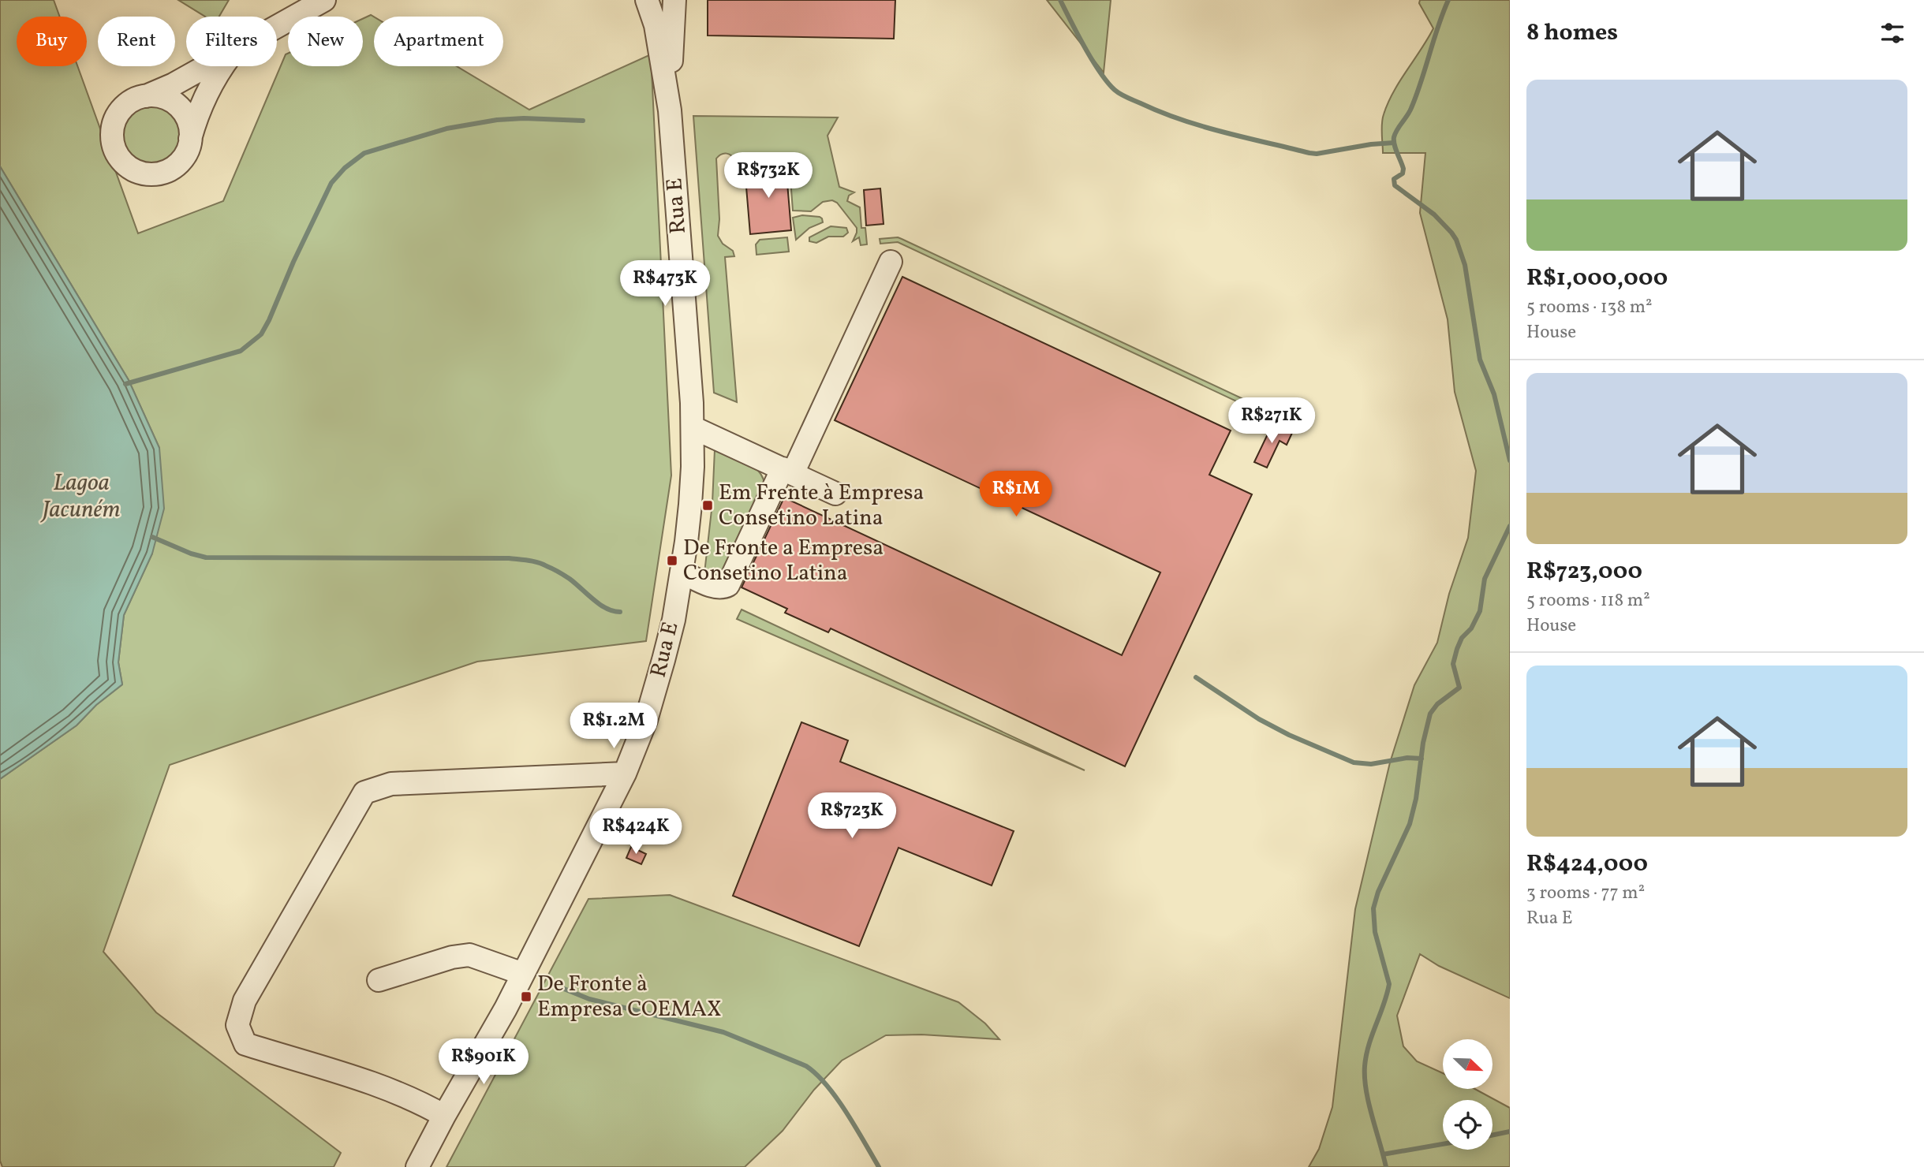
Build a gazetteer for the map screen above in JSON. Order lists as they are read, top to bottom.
{
  "streets": {
    "street": ["Rua E"]
  },
  "water": ["Lagoa Jacuném"],
  "places": {
    "transit": ["Em Frente à Empresa Consetino Latina", "De Fronte a Empresa Consetino Latina", "De Fronte à Empresa COEMAX"]
  },
  "north": "bottom right",
  "page": {
    "heading": "8 homes",
    "chip": [
      "Buy",
      "Rent",
      "Filters",
      "New",
      "Apartment"
    ],
    "list": [
      {
        "name": "R$1,000,000",
        "note": "5 rooms · 138 m² · House"
      },
      {
        "name": "R$723,000",
        "note": "5 rooms · 118 m² · House"
      },
      {
        "name": "R$424,000",
        "note": "3 rooms · 77 m² · Rua E"
      }
    ],
    "price": [
      "R$732K",
      "R$473K",
      "R$271K",
      "R$1M",
      "R$1.2M",
      "R$723K",
      "R$424K",
      "R$901K"
    ]
  }
}
